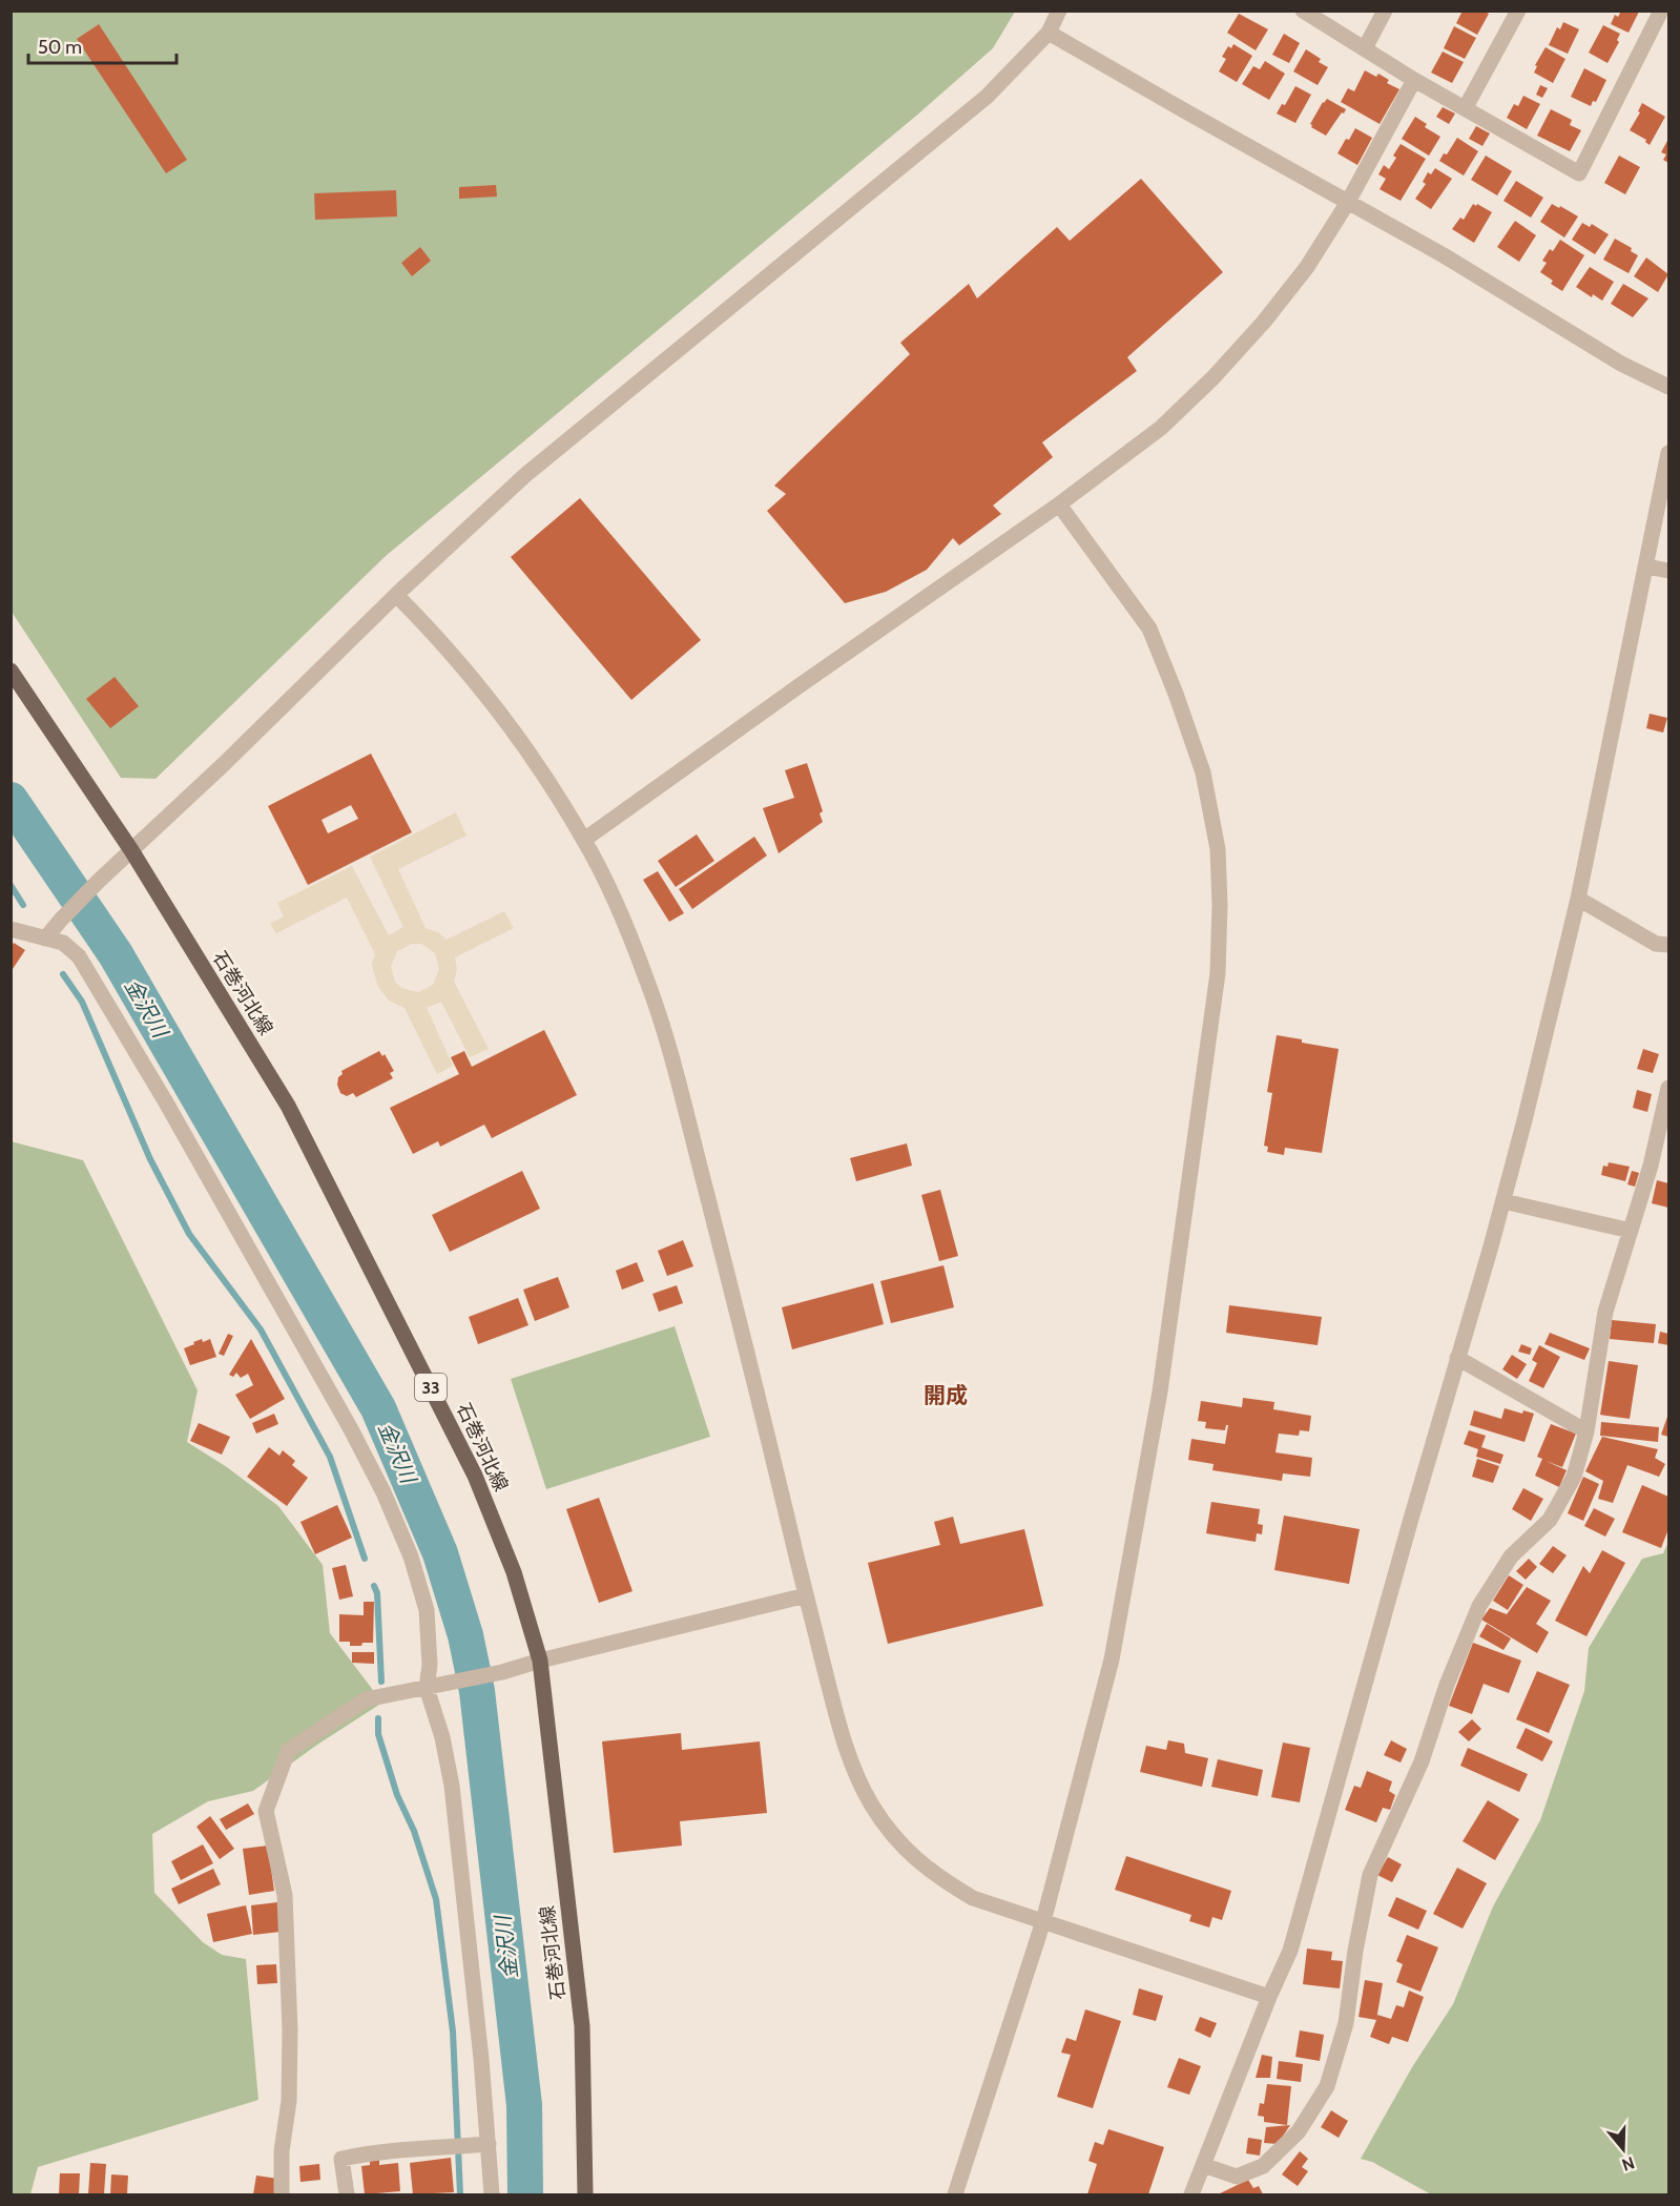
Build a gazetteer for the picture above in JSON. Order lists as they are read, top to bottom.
{
  "streets": {
    "main road": ["石巻河北線", "33"]
  },
  "districts": ["開成"],
  "water": ["金沢川"],
  "scale_bar": "50 m",
  "north": "bottom"
}
